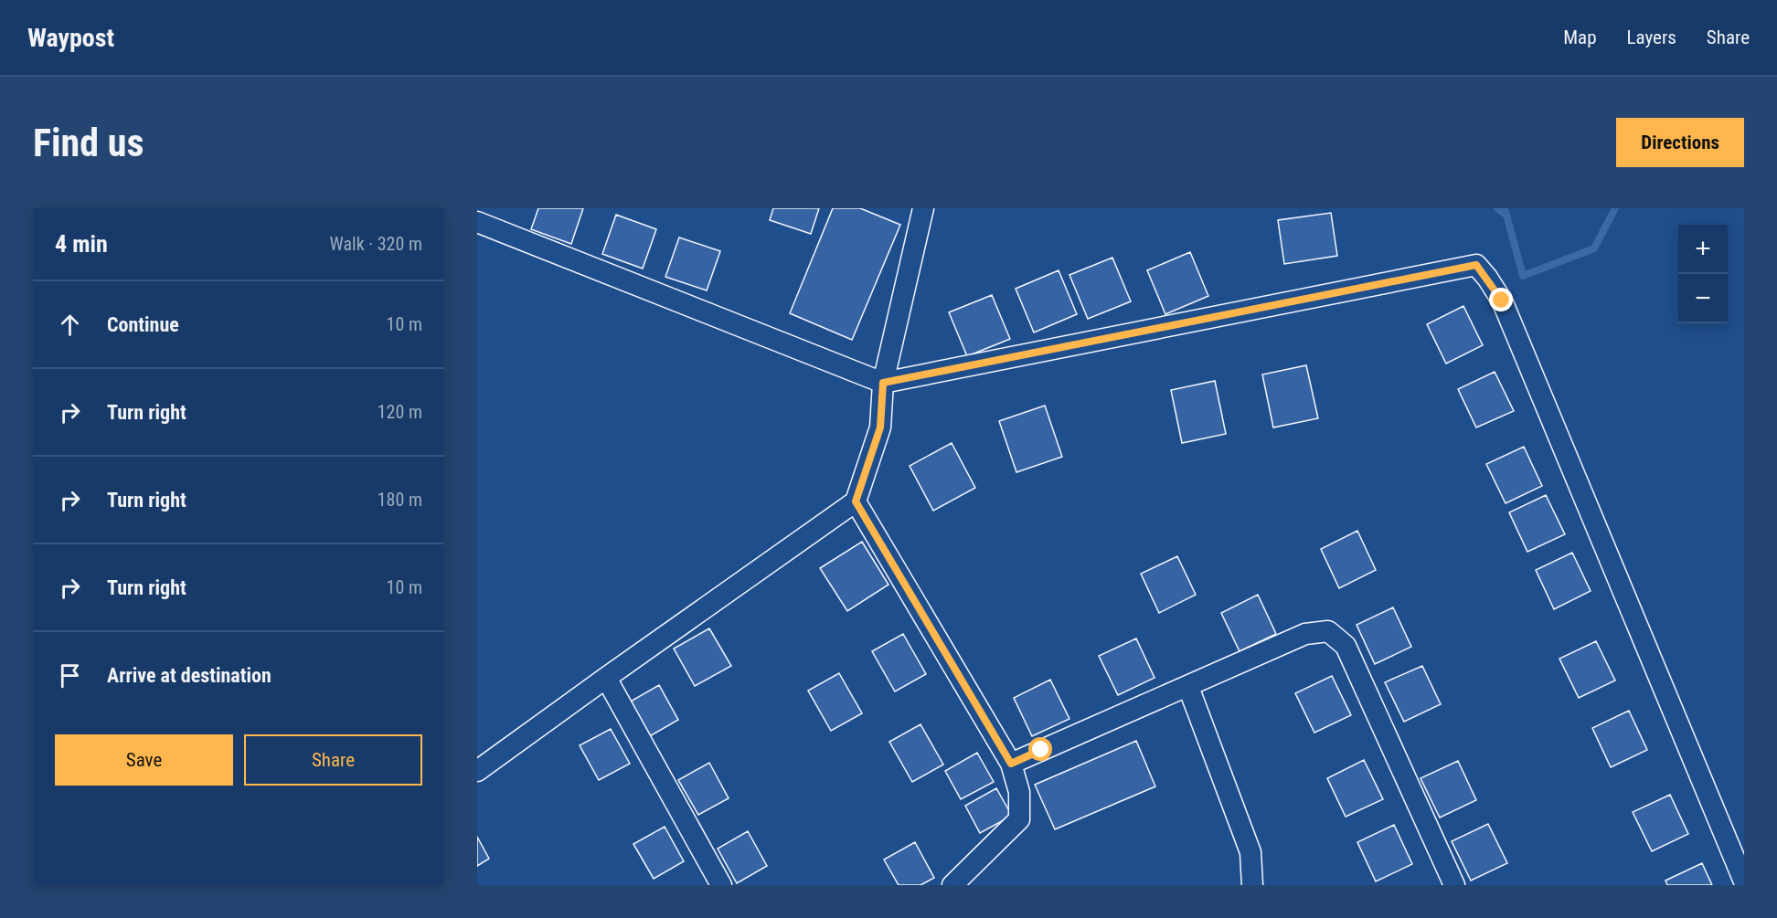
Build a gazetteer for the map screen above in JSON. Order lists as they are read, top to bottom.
{
  "page": {
    "header": "Waypost",
    "nav": ["Map", "Layers", "Share"],
    "buttons": [
      "Directions",
      ["Save", "Share"]
    ],
    "title": "Find us",
    "heading": ["4 min", "Walk · 320 m"],
    "map_buttons": ["+", "−"],
    "list": [
      ["Continue", "10 m"],
      ["Turn right", "120 m"],
      ["Turn right", "180 m"],
      ["Turn right", "10 m"],
      "Arrive at destination"
    ]
  }
}
